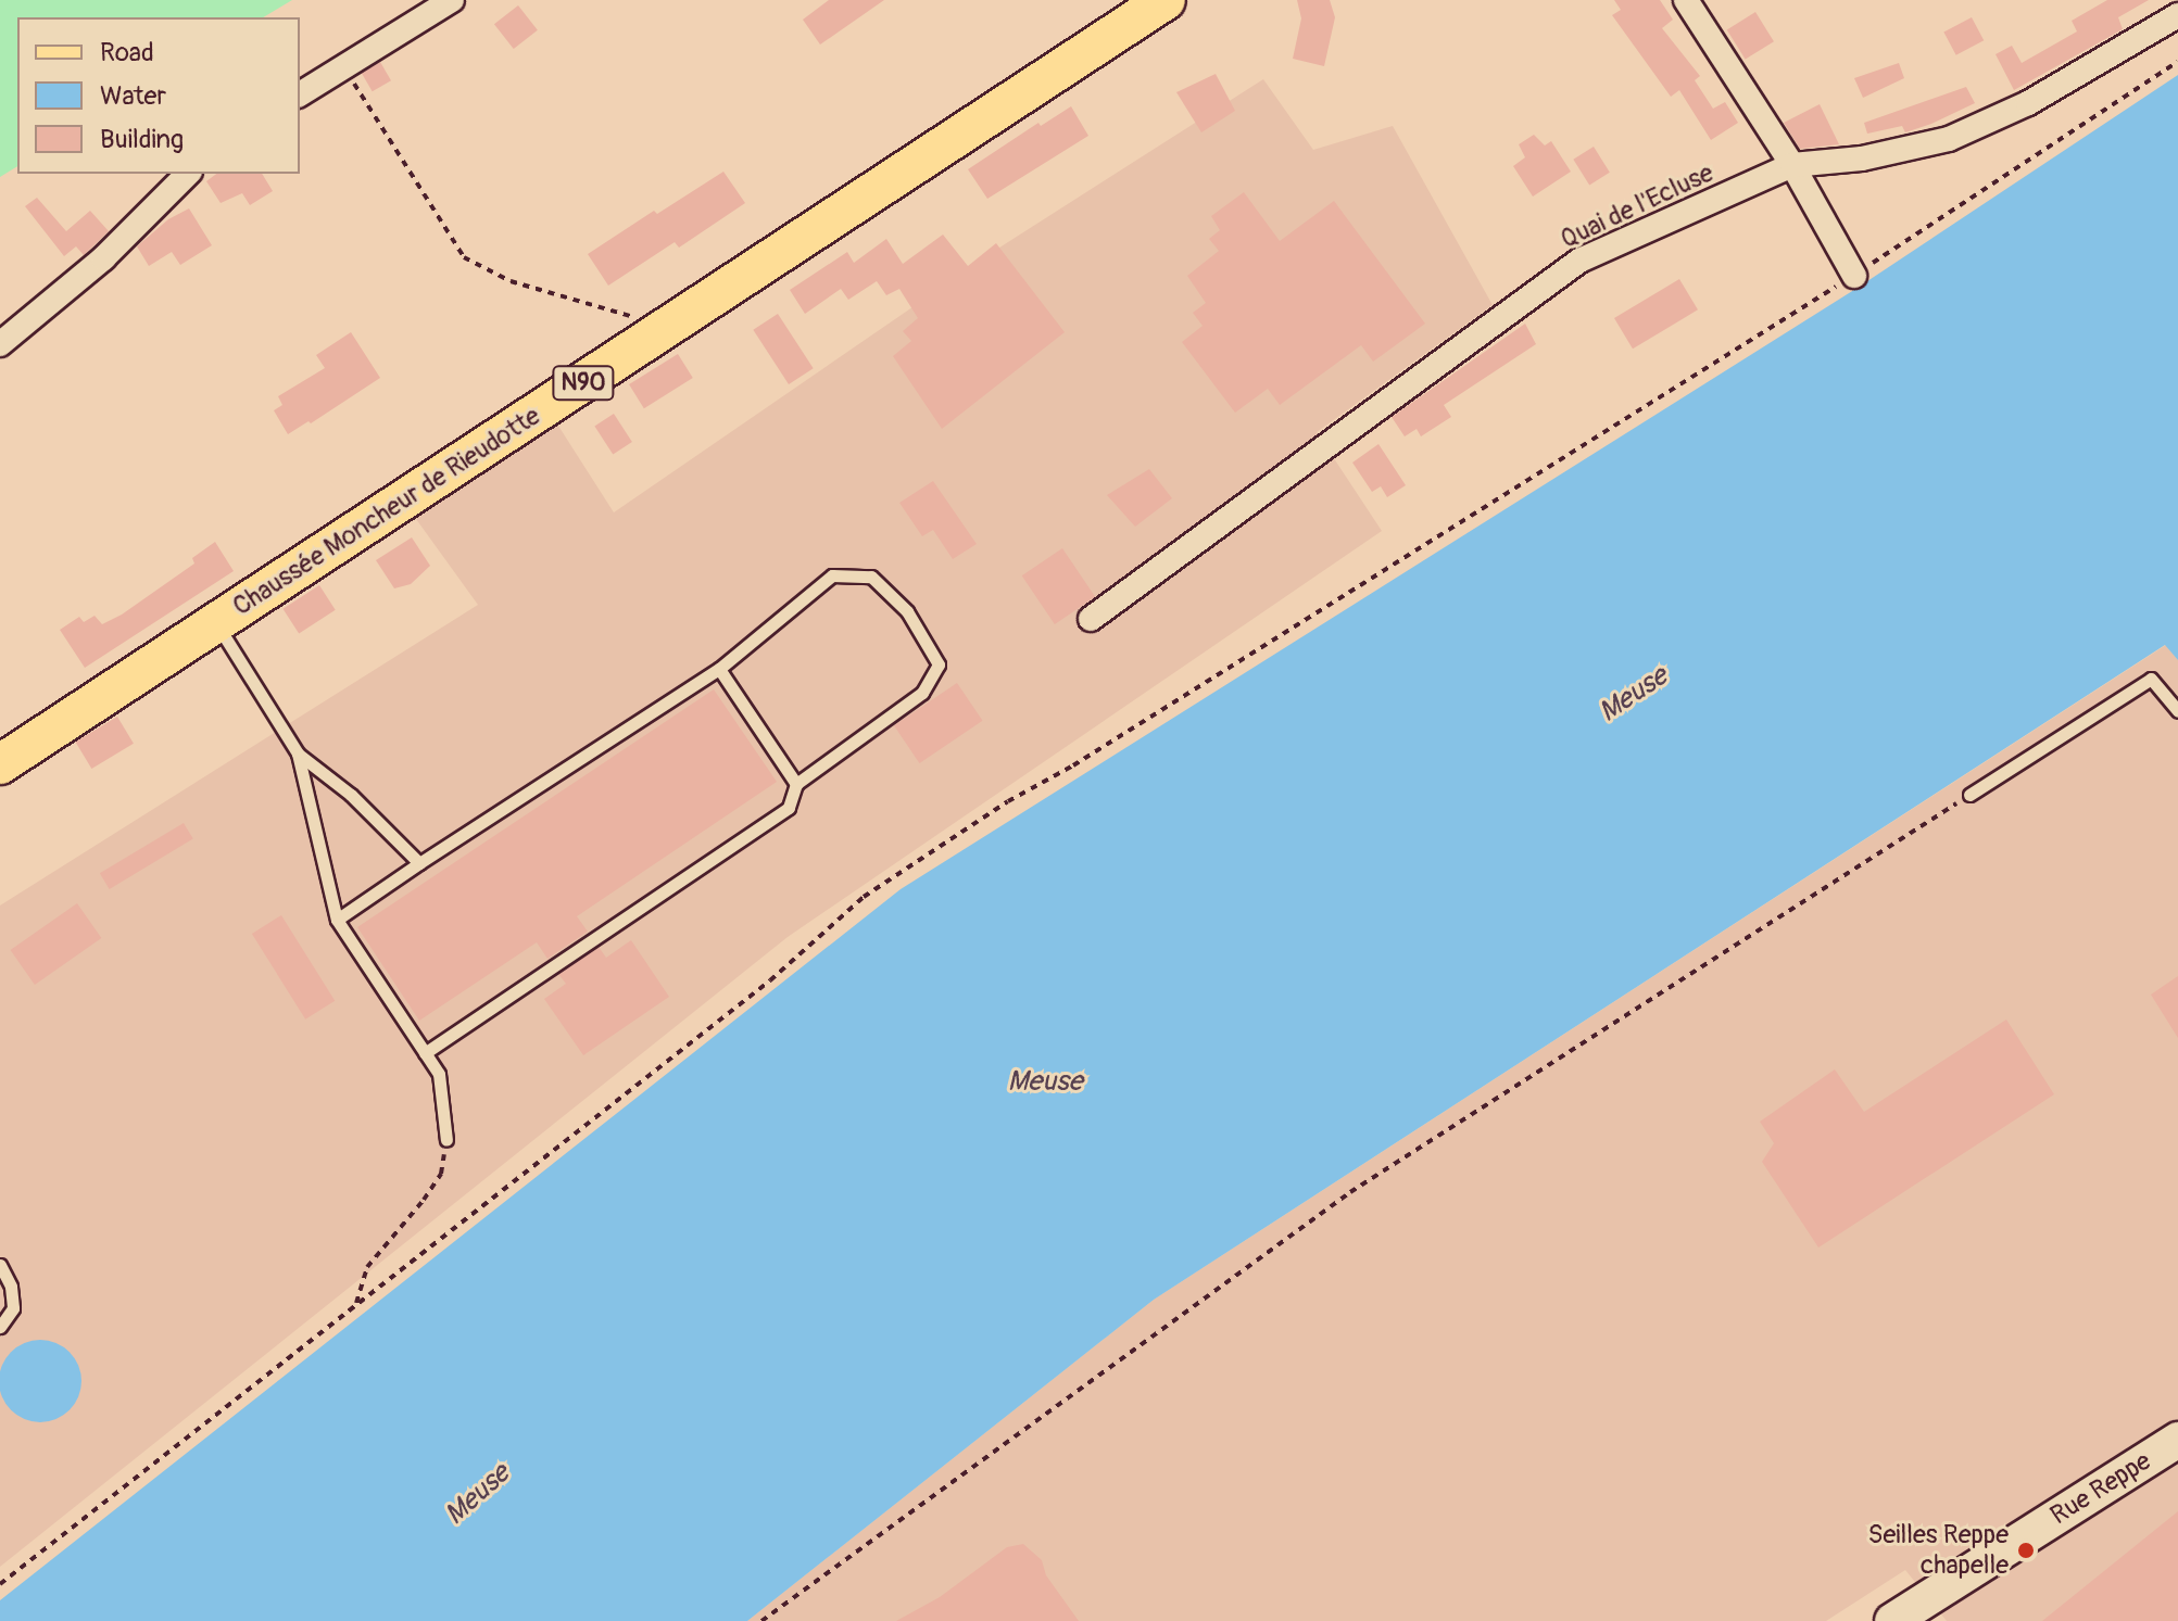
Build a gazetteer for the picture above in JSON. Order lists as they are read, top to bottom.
{
  "streets": {
    "main road": ["N90", "Chaussée Moncheur de Rieudotte", "Rue Reppe"],
    "street": ["Quai de l'Ecluse"]
  },
  "water": ["Meuse"],
  "places": ["Seilles Reppe chapelle"],
  "legend": ["Road", "Water", "Building"]
}
